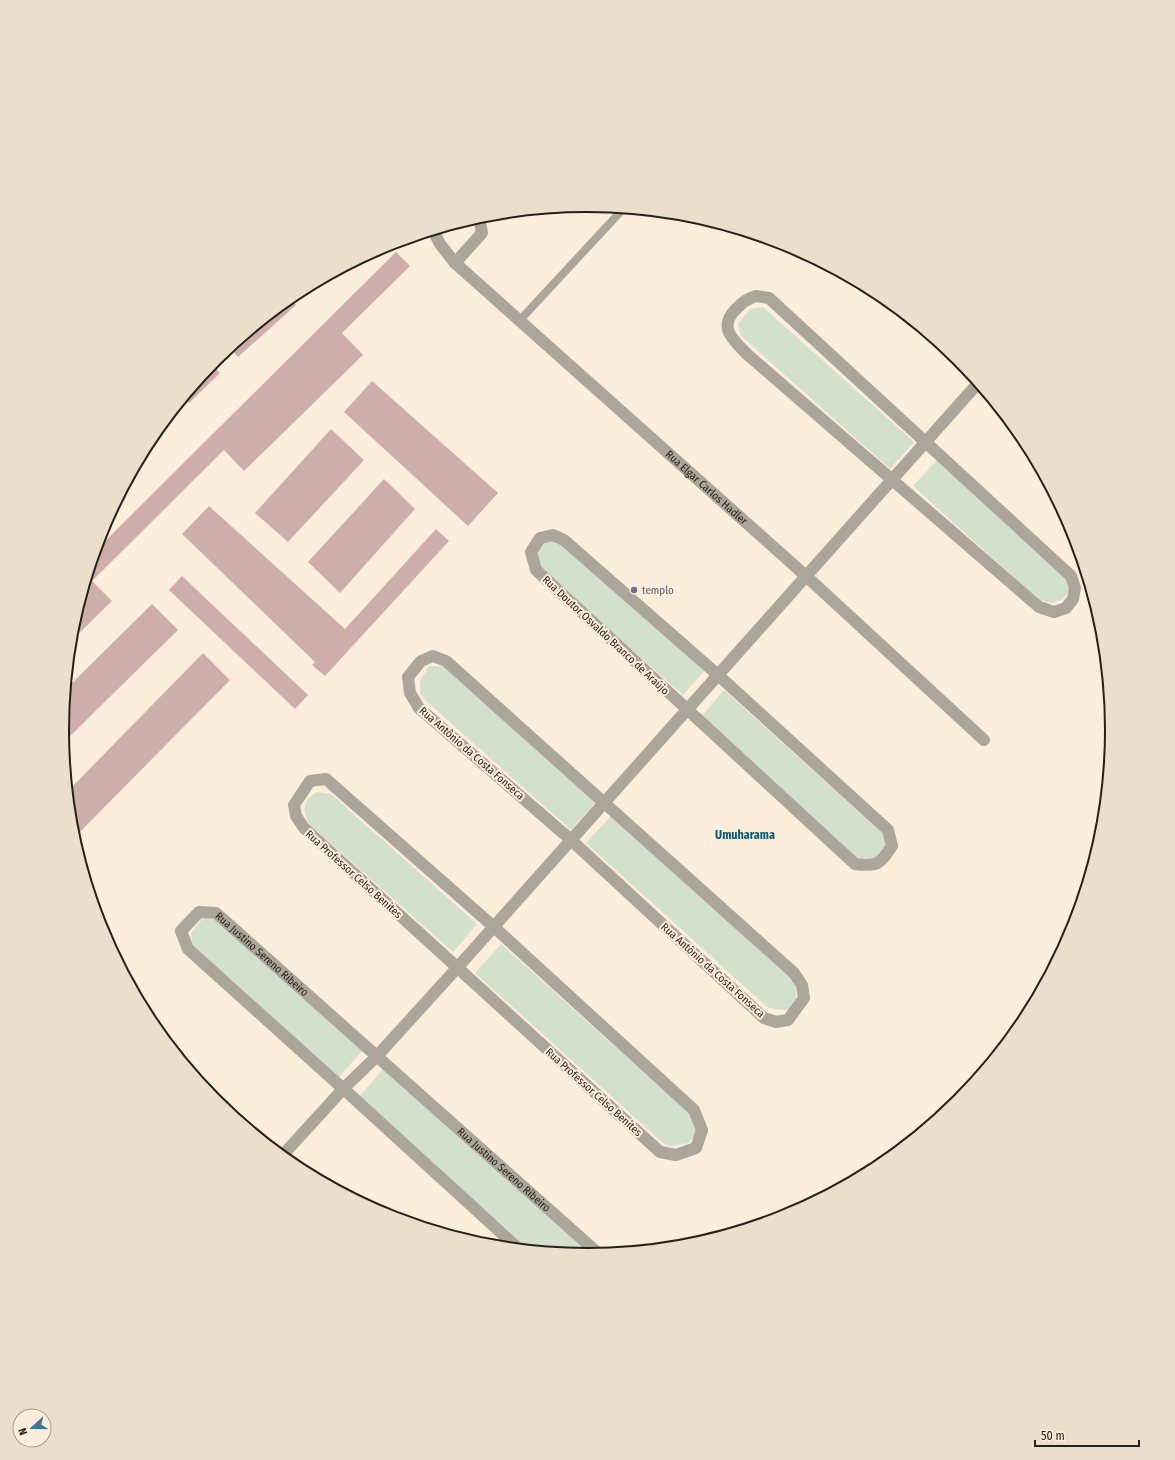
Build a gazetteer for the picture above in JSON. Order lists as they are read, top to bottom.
{
  "streets": {
    "street": [
      "Rua Elgar Carlos Hadler",
      "Rua Doutor Osvaldo Branco de Araújo",
      "Rua Antônio da Costa Fonseca",
      "Rua Professor Celso Benites",
      "Rua Justino Sereno Ribeiro"
    ]
  },
  "districts": ["Umuharama"],
  "places": ["templo"],
  "scale_bar": "50 m",
  "north": "left"
}
